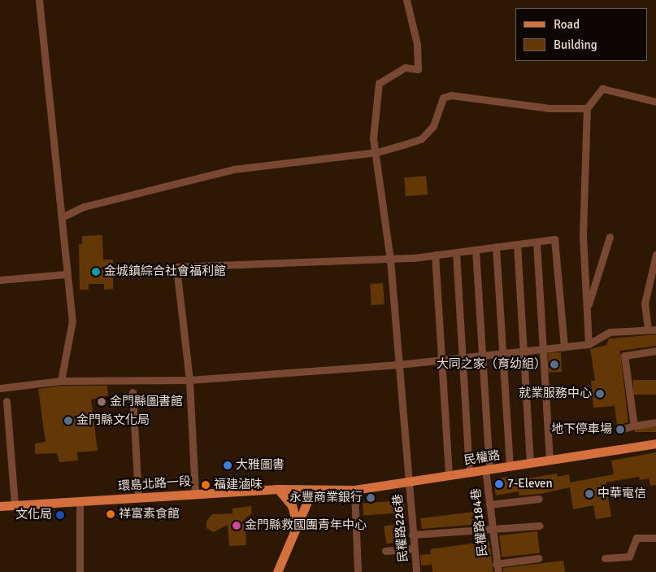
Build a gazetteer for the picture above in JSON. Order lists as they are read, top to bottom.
{
  "streets": {
    "main road": ["民權路", "環島北路一段"],
    "street": ["民權路184巷", "民權路226巷"]
  },
  "crossings": [
    ["民權路", "環島北路一段"],
    ["民權路", "民權路184巷"],
    ["民權路", "民權路226巷"]
  ],
  "places": [
    "金城鎮綜合社會福利館",
    "大同之家（育幼組）",
    "就業服務中心",
    "金門縣圖書館",
    "金門縣文化局",
    "地下停車場",
    "大雅圖書",
    "7-Eleven",
    "福建滷味",
    "中華電信",
    "永豐商業銀行",
    "祥富素食館",
    "文化局",
    "金門縣救國團青年中心"
  ],
  "legend": ["Road", "Building"]
}
